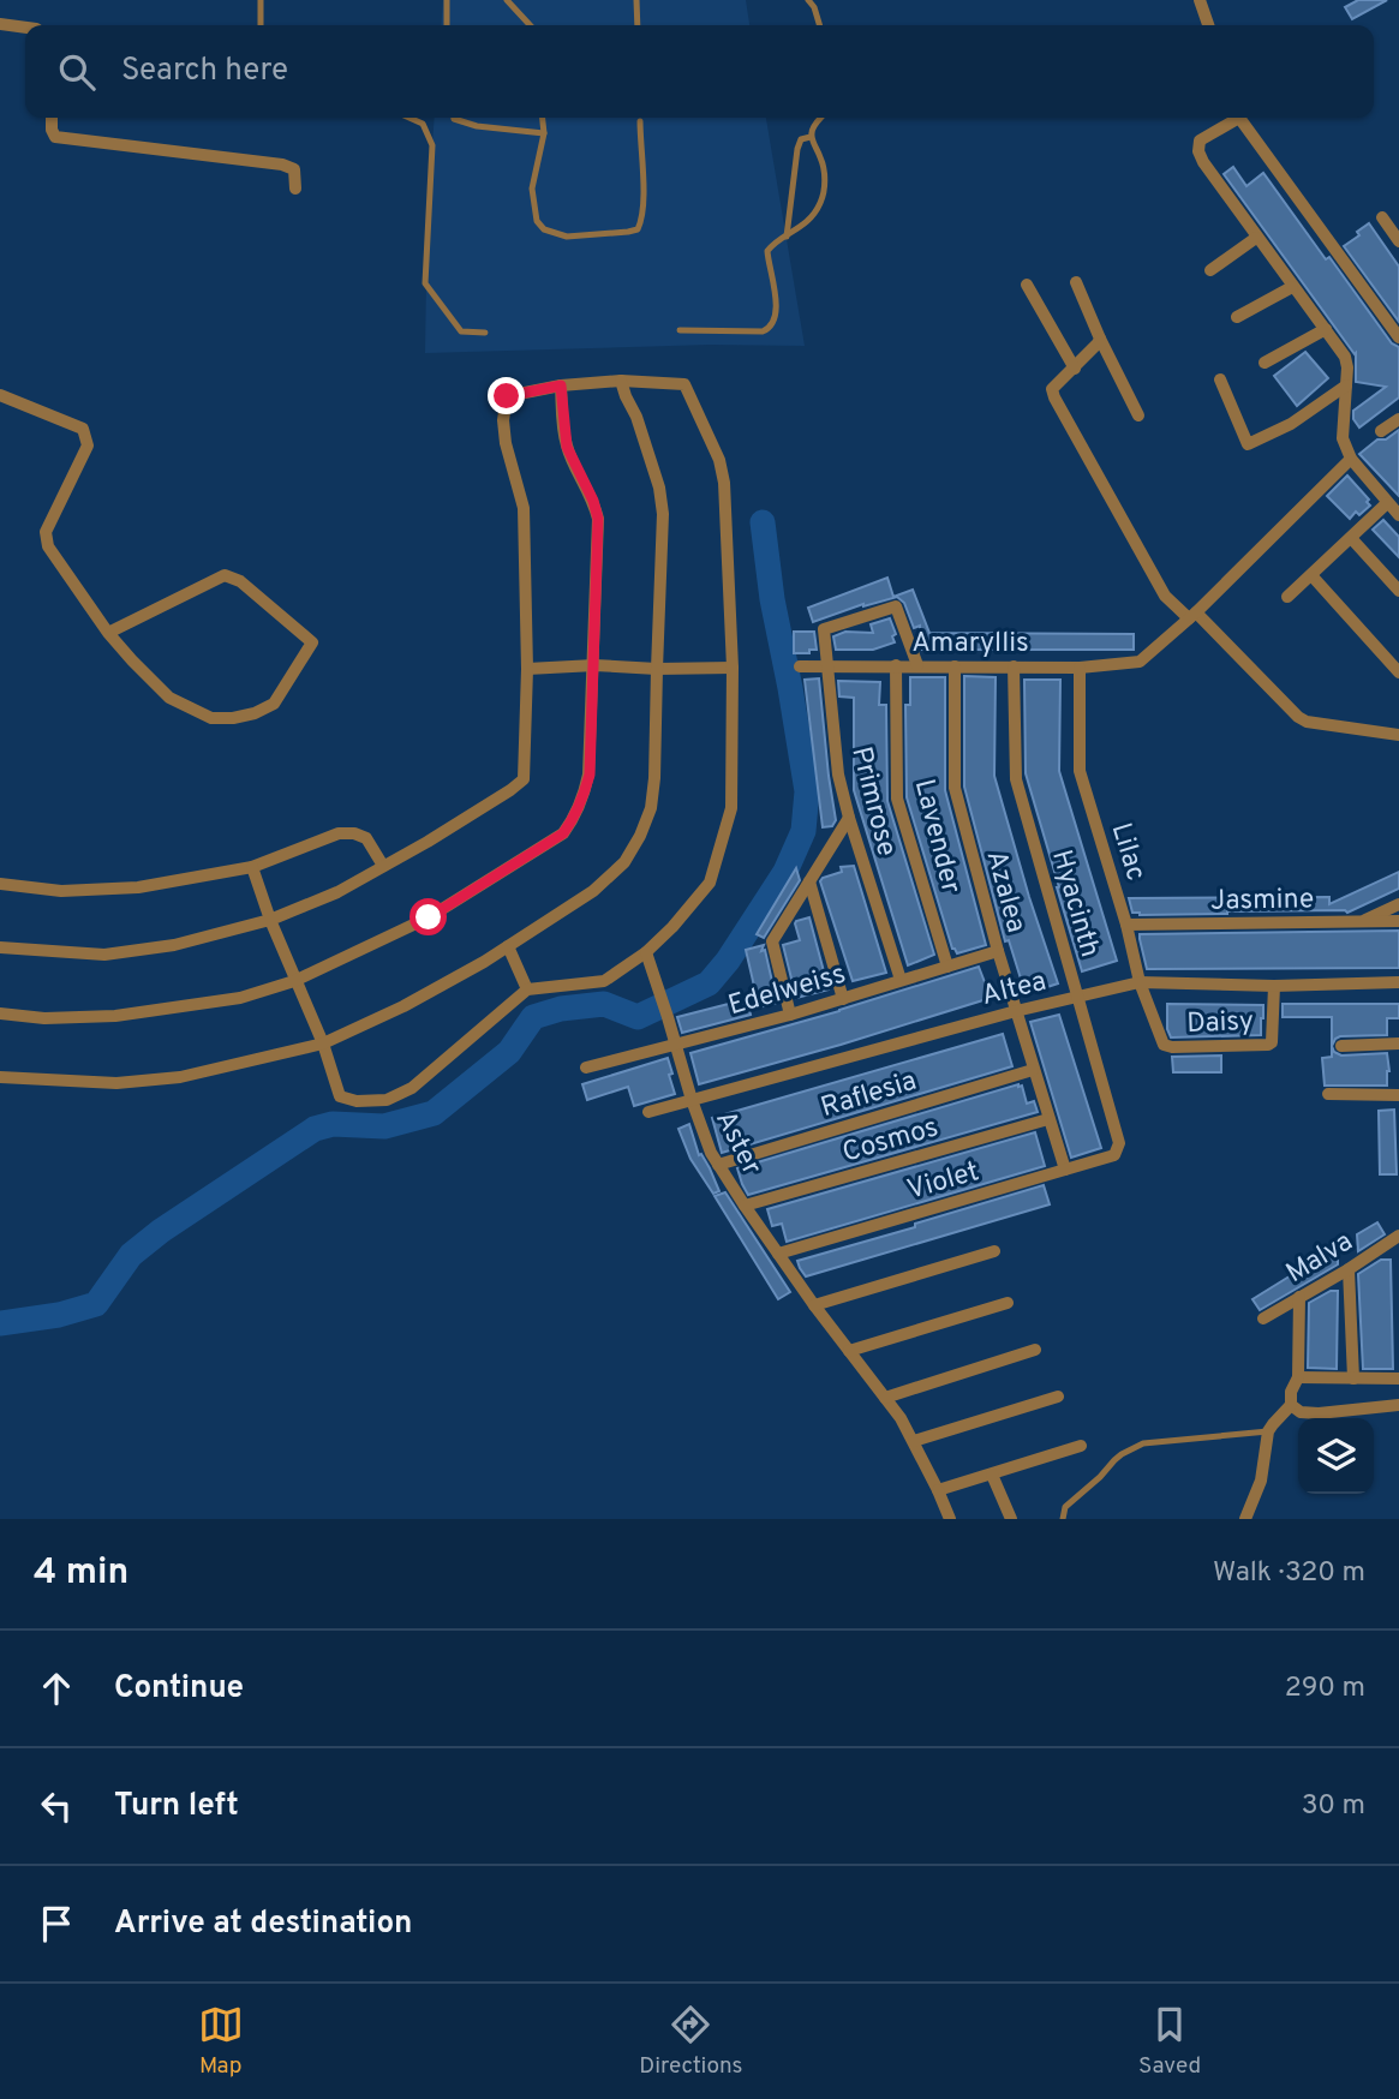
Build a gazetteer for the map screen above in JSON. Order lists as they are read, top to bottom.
{
  "streets": {
    "street": [
      "Amaryllis",
      "Primrose",
      "Lavender",
      "Lilac",
      "Azalea",
      "Jasmine",
      "Hyacinth",
      "Altea",
      "Edelweiss",
      "Daisy",
      "Raflesia",
      "Cosmos",
      "Aster",
      "Violet",
      "Malva"
    ]
  },
  "crossings": [
    ["Amaryllis", "Primrose"],
    ["Amaryllis", "Lavender"],
    ["Amaryllis", "Lilac"],
    ["Amaryllis", "Azalea"],
    ["Amaryllis", "Hyacinth"],
    ["Primrose", "Edelweiss"],
    ["Lavender", "Edelweiss"],
    ["Lilac", "Jasmine"],
    ["Lilac", "Altea"],
    ["Lilac", "Daisy"],
    ["Azalea", "Altea"],
    ["Azalea", "Edelweiss"],
    ["Azalea", "Raflesia"],
    ["Azalea", "Cosmos"],
    ["Azalea", "Violet"],
    ["Hyacinth", "Altea"],
    ["Hyacinth", "Violet"],
    ["Altea", "Daisy"],
    ["Altea", "Aster"],
    ["Edelweiss", "Aster"],
    ["Raflesia", "Aster"],
    ["Cosmos", "Aster"],
    ["Aster", "Violet"]
  ],
  "page": {
    "search": "Search here",
    "heading": ["4 min", "Walk · 320 m"],
    "list": [
      ["Continue", "290 m"],
      ["Turn left", "30 m"],
      "Arrive at destination"
    ],
    "nav": ["Map", "Directions", "Saved"]
  }
}
